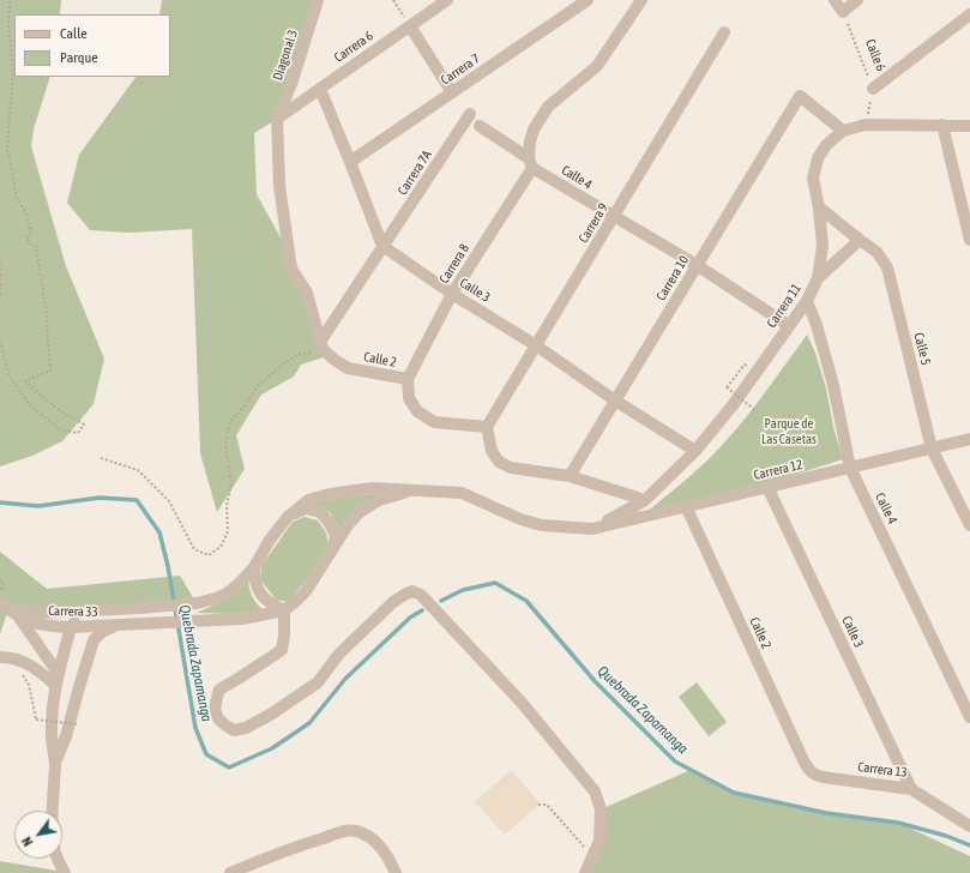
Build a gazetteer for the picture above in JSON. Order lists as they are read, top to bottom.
{
  "streets": {
    "street": [
      "Carrera 6",
      "Diagonal 3",
      "Carrera 7",
      "Carrera 7A",
      "Calle 4",
      "Carrera 9",
      "Carrera 8",
      "Carrera 10",
      "Calle 3",
      "Carrera 11",
      "Calle 5",
      "Calle 2",
      "Carrera 12",
      "Carrera 33",
      "Carrera 13"
    ],
    "path": ["Calle 6"]
  },
  "crossings": [
    ["Carrera 6", "Diagonal 3"],
    ["Calle 6", "Carrera 11"],
    ["Carrera 7A", "Calle 3"],
    ["Calle 4", "Carrera 9"],
    ["Calle 4", "Carrera 8"],
    ["Calle 4", "Carrera 10"],
    ["Calle 4", "Carrera 11"],
    ["Calle 4", "Carrera 12"],
    ["Carrera 9", "Calle 3"],
    ["Carrera 9", "Calle 2"],
    ["Carrera 8", "Calle 3"],
    ["Carrera 8", "Calle 2"],
    ["Carrera 10", "Calle 3"],
    ["Carrera 10", "Carrera 11"],
    ["Calle 3", "Carrera 11"],
    ["Calle 3", "Carrera 12"],
    ["Calle 3", "Carrera 13"],
    ["Carrera 11", "Calle 5"],
    ["Carrera 11", "Carrera 12"],
    ["Calle 5", "Carrera 12"],
    ["Calle 2", "Carrera 12"],
    ["Calle 2", "Carrera 13"]
  ],
  "water": ["Quebrada Zapamanga"],
  "parks": ["Parque de Las Casetas"],
  "legend": ["Calle", "Parque"],
  "north": "bottom left"
}
